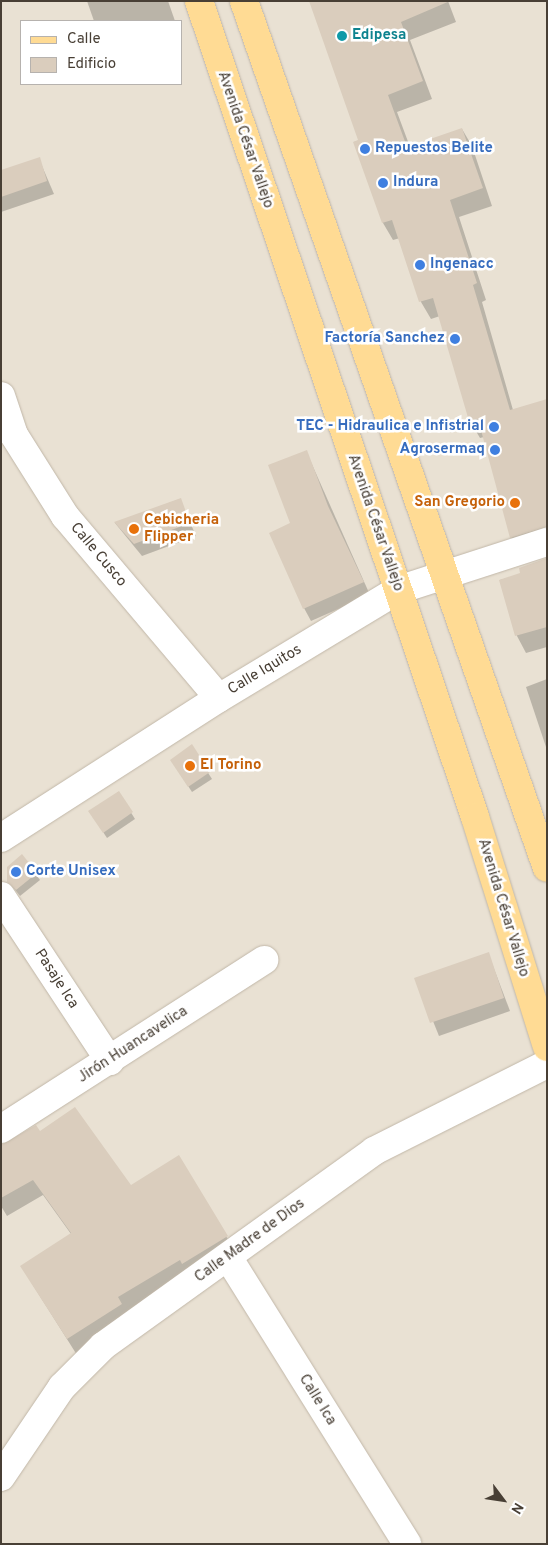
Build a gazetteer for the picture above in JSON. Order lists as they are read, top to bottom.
{
  "streets": {
    "main road": ["Avenida César Vallejo"],
    "street": [
      "Calle Cusco",
      "Calle Iquitos",
      "Pasaje Ica",
      "Jirón Huancavelica",
      "Calle Madre de Dios",
      "Calle Ica"
    ]
  },
  "crossings": [
    ["Avenida César Vallejo", "Calle Iquitos"],
    ["Calle Cusco", "Calle Iquitos"],
    ["Pasaje Ica", "Jirón Huancavelica"],
    ["Calle Madre de Dios", "Calle Ica"]
  ],
  "places": [
    "Edipesa",
    "Repuestos Belite",
    "Indura",
    "Ingenacc",
    "Factoría Sanchez",
    "TEC - Hidraulica e Infistrial",
    "Agrosermaq",
    "San Gregorio",
    "Cebicheria Flipper",
    "El Torino",
    "Corte Unisex"
  ],
  "legend": ["Calle", "Edificio"],
  "north": "bottom right"
}
